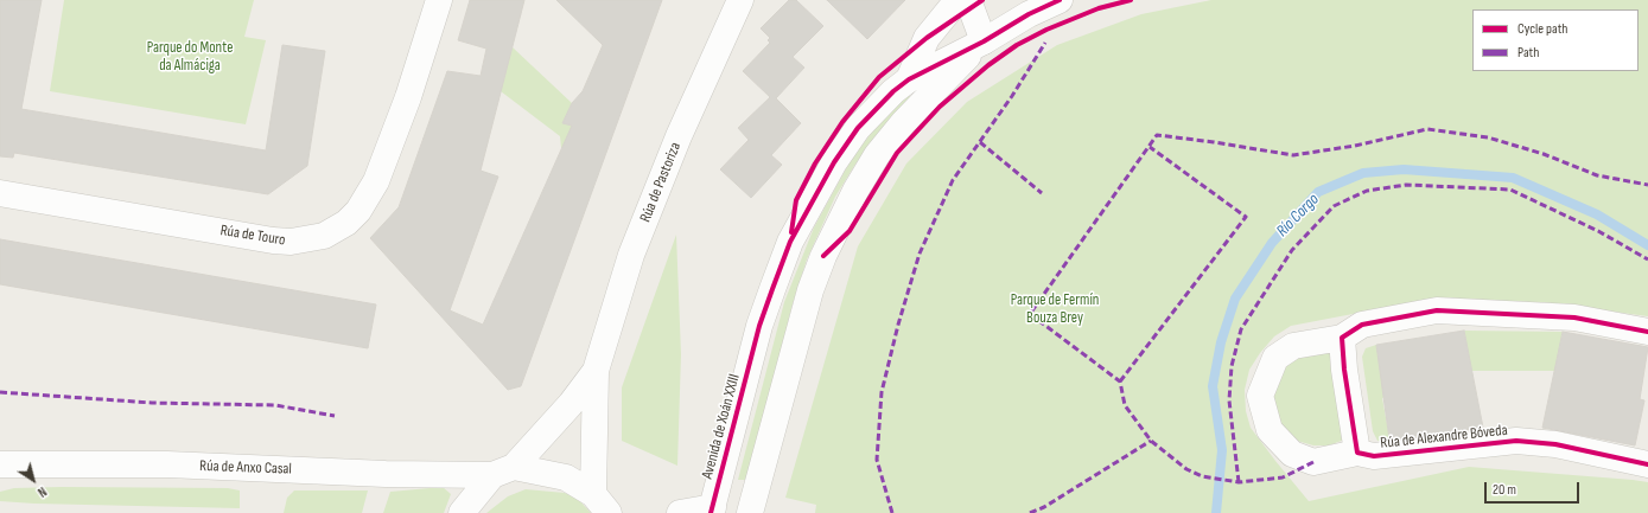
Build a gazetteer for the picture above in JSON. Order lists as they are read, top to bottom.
{
  "streets": {
    "street": [
      "Rúa de Pastoriza",
      "Rúa de Touro",
      "Avenida de Xoán XXIII",
      "Rúa de Alexandre Bóveda",
      "Rúa de Anxo Casal"
    ]
  },
  "crossings": [
    ["Rúa de Pastoriza", "Rúa de Anxo Casal"]
  ],
  "water": ["Río Corgo"],
  "parks": ["Parque do Monte da Almáciga", "Parque de Fermín Bouza Brey"],
  "legend": ["Cycle path", "Path"],
  "scale_bar": "20 m",
  "north": "bottom right"
}
